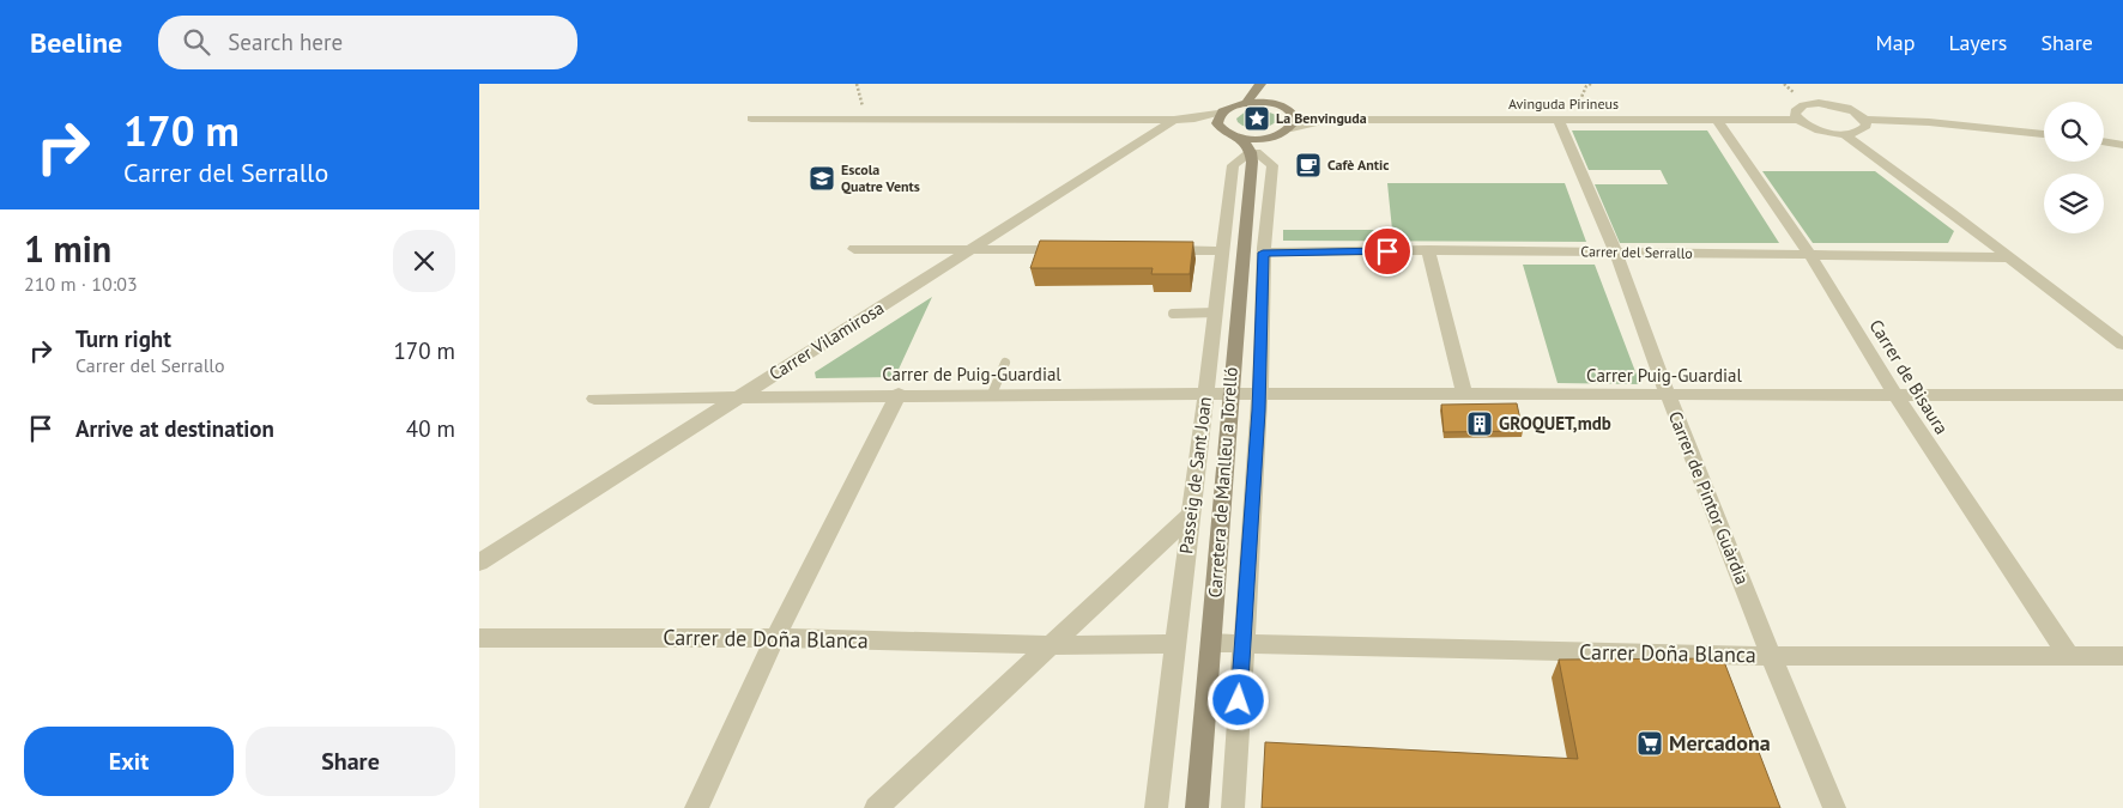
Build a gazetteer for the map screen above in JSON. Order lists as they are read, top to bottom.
{
  "streets": {
    "street": [
      "Avinguda Pirineus",
      "Carrer del Serrallo",
      "Carrer Vilamirosa",
      "Carrer de Puig-Guardial",
      "Carrer Puig-Guardial",
      "Carrer de Bisaura",
      "Passeig de Sant Joan",
      "Carretera de Manlleu a Torelló",
      "Carrer de Pintor Guàrdia",
      "Carrer de Doña Blanca",
      "Carrer Doña Blanca"
    ]
  },
  "crossings": [
    ["Avinguda Pirineus", "Carrer de Bisaura"],
    ["Avinguda Pirineus", "Carrer de Pintor Guàrdia"],
    ["Carrer del Serrallo", "Carrer de Bisaura"],
    ["Carrer del Serrallo", "Carrer de Pintor Guàrdia"],
    ["Carrer Vilamirosa", "Carrer de Puig-Guardial"],
    ["Carrer de Puig-Guardial", "Carrer Puig-Guardial"],
    ["Carrer de Puig-Guardial", "Passeig de Sant Joan"],
    ["Carrer Puig-Guardial", "Carrer de Bisaura"],
    ["Carrer Puig-Guardial", "Passeig de Sant Joan"],
    ["Carrer Puig-Guardial", "Carretera de Manlleu a Torelló"],
    ["Carrer Puig-Guardial", "Carrer de Pintor Guàrdia"],
    ["Carrer de Bisaura", "Carrer Doña Blanca"],
    ["Passeig de Sant Joan", "Carretera de Manlleu a Torelló"],
    ["Carretera de Manlleu a Torelló", "Carrer Doña Blanca"],
    ["Carrer de Pintor Guàrdia", "Carrer Doña Blanca"]
  ],
  "places": {
    "place": ["La Benvinguda"],
    "cafe": ["Cafè Antic"],
    "school or university": ["Escola Quatre Vents"],
    "building": ["GROQUET,mdb"],
    "supermarket": ["Mercadona"]
  },
  "page": {
    "header": "Beeline",
    "search": "Search here",
    "nav": ["Map", "Layers", "Share"],
    "turn": ["170 m", "Carrer del Serrallo"],
    "heading": ["1 min", "210 m · 10:03"],
    "list": [
      {
        "name": "Turn right",
        "note": "Carrer del Serrallo",
        "value": "170 m"
      },
      {
        "name": "Arrive at destination",
        "value": "40 m"
      }
    ],
    "buttons": ["Exit", "Share"]
  }
}
